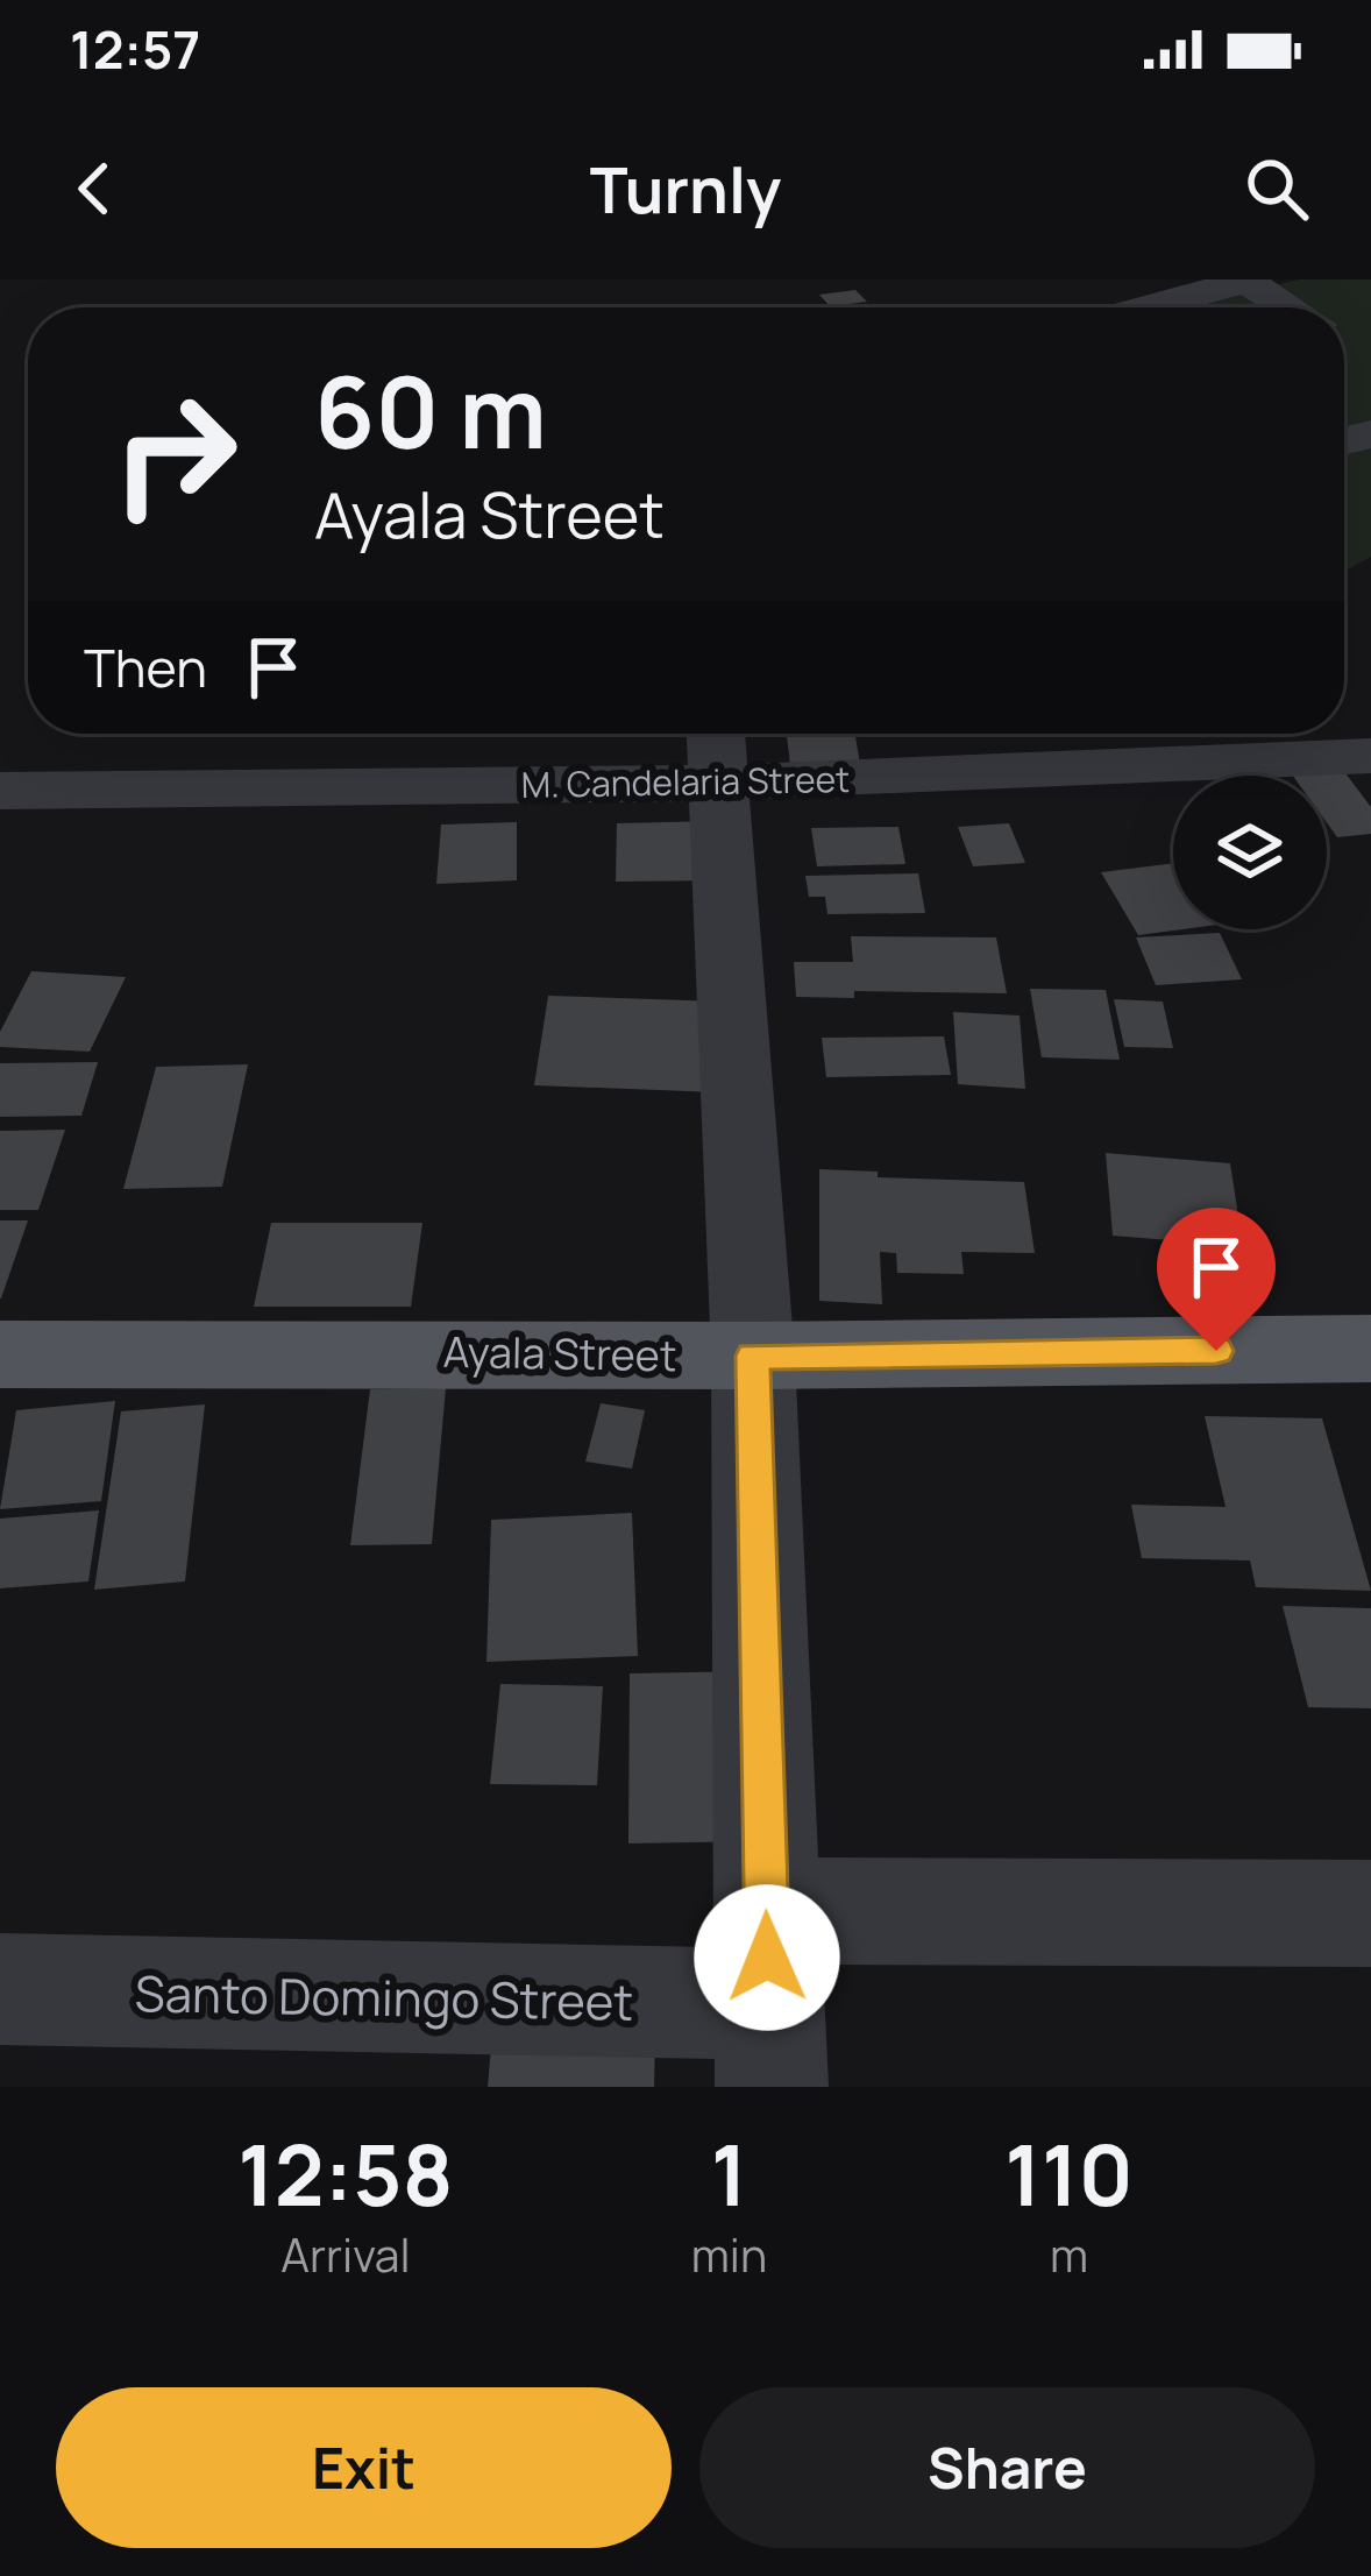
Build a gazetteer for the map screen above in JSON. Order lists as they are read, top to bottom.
{
  "streets": {
    "main road": ["Ayala Street"],
    "street": ["M. Candelaria Street", "Santo Domingo Street"]
  },
  "page": {
    "status": "12:57",
    "header": "Turnly",
    "turn": ["60 m", "Ayala Street"],
    "then": "Then",
    "eta": [
      "12:58",
      "Arrival",
      "1",
      "min",
      "110",
      "m"
    ],
    "buttons": ["Exit", "Share"]
  }
}
